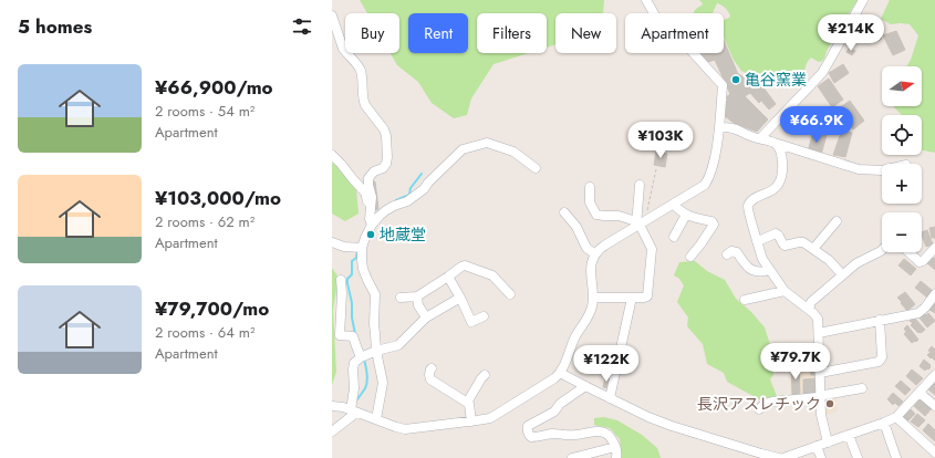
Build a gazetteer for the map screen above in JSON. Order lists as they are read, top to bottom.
{
  "places": ["亀谷窯業", "地蔵堂", "長沢アスレチック"],
  "north": "right",
  "page": {
    "heading": "5 homes",
    "chip": [
      "Buy",
      "Rent",
      "Filters",
      "New",
      "Apartment"
    ],
    "price": [
      "¥214K",
      "¥66.9K",
      "¥103K",
      "¥79.7K",
      "¥122K"
    ],
    "list": [
      {
        "name": "¥66,900/mo",
        "note": "2 rooms · 54 m² · Apartment"
      },
      {
        "name": "¥103,000/mo",
        "note": "2 rooms · 62 m² · Apartment"
      },
      {
        "name": "¥79,700/mo",
        "note": "2 rooms · 64 m² · Apartment"
      }
    ],
    "map_buttons": ["+", "−"]
  }
}
